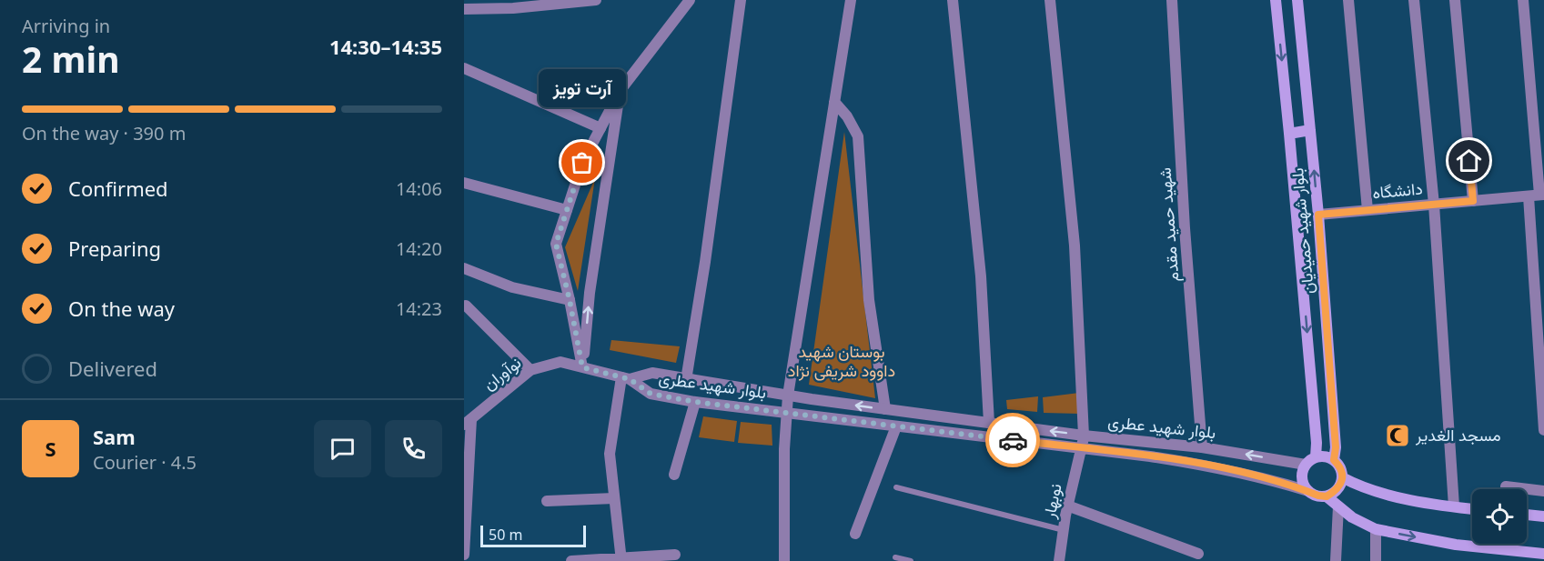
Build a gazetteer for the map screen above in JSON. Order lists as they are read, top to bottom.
{
  "streets": {
    "main road": ["بلوار شهید حمیدیان"],
    "street": [
      "دانشگاه",
      "شهید حمید مقدم",
      "نوآوران",
      "بلوار شهید عطری",
      "نوبهار"
    ]
  },
  "crossings": [
    ["دانشگاه", "بلوار شهید حمیدیان"],
    ["شهید حمید مقدم", "بلوار شهید عطری"],
    ["بلوار شهید حمیدیان", "بلوار شهید عطری"],
    ["نوآوران", "بلوار شهید عطری"],
    ["بلوار شهید عطری", "نوبهار"]
  ],
  "parks": ["بوستان شهید داوود شریفی نژاد"],
  "places": {
    "other": ["آرت تویز"],
    "mosque": ["مسجد الغدیر"]
  },
  "scale_bar": "50 m",
  "page": {
    "heading": ["2 min", "Arriving in", "14:30–14:35"],
    "panel": ["Sam", "Courier · 4.5"],
    "bubble": "آرت تویز",
    "bar": "On the way · 390 m",
    "list": [
      ["Confirmed", "14:06"],
      ["Preparing", "14:20"],
      ["On the way", "14:23"],
      "Delivered"
    ],
    "round": "S",
    "scale": "50 m"
  }
}
